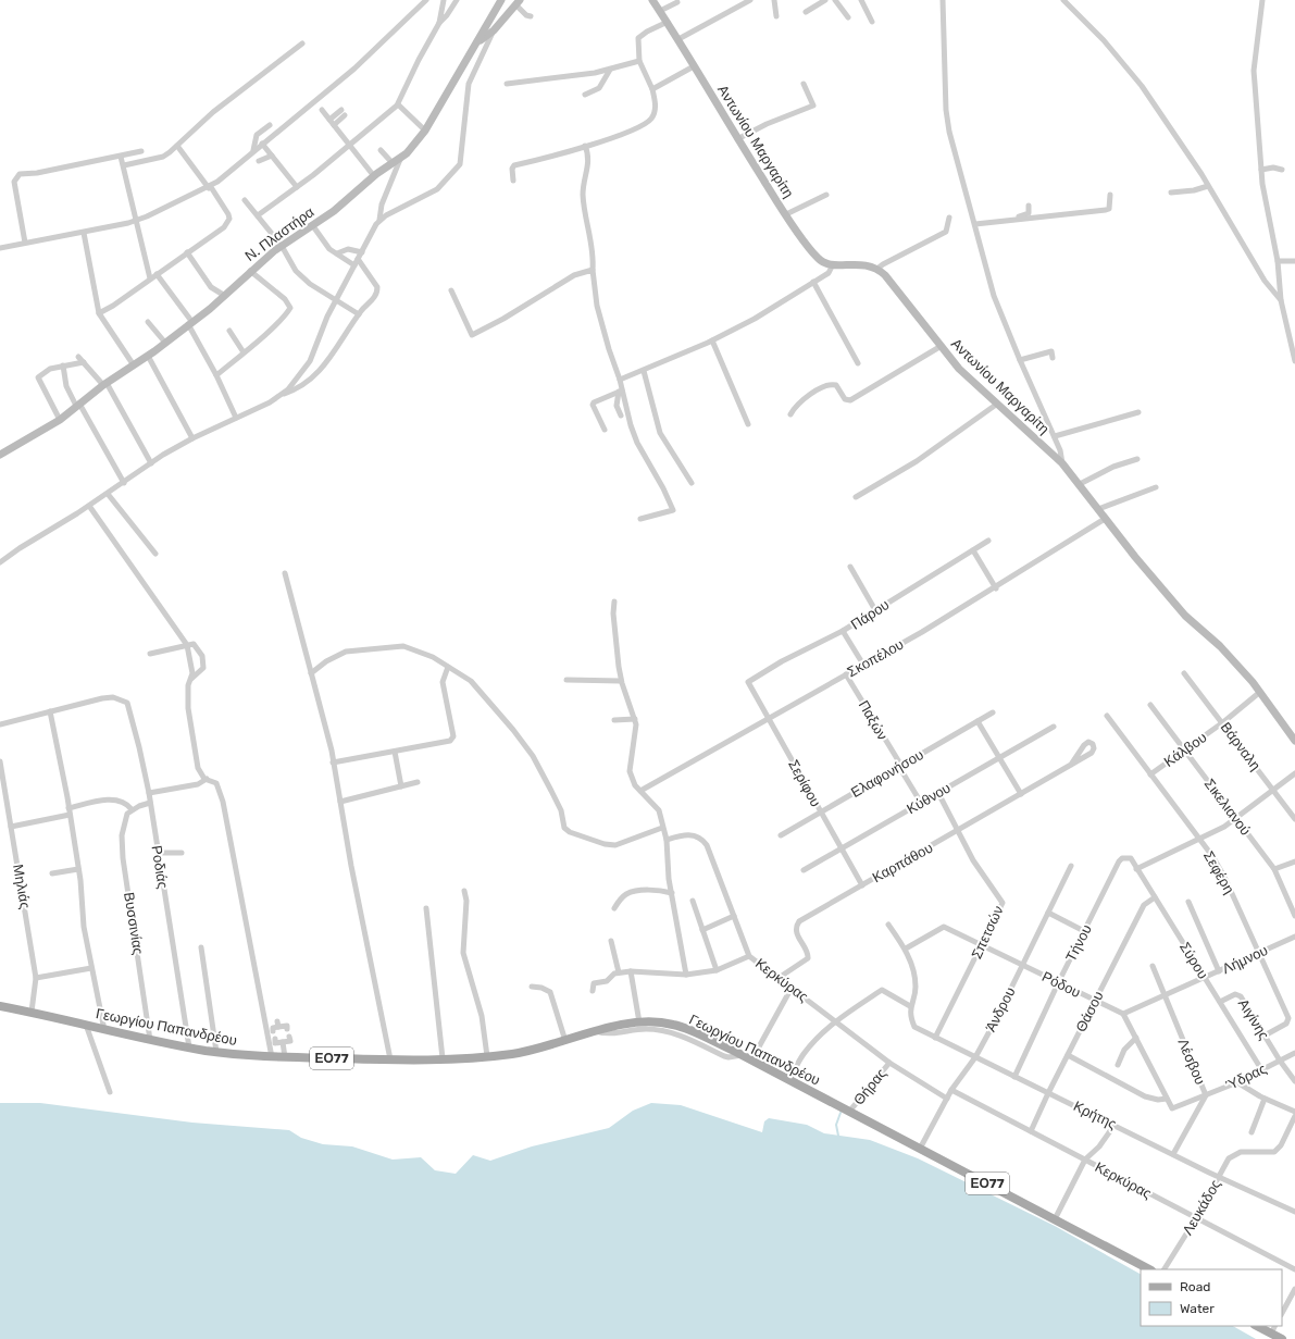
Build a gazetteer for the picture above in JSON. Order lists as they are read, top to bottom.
{
  "streets": {
    "main road": ["Γεωργίου Παπανδρέου", "ΕΟ77"],
    "street": [
      "Αντωνίου Μαργαρίτη",
      "Ν. Πλαστήρα",
      "Πάρου",
      "Σκοπέλου",
      "Παξών",
      "Βάρναλη",
      "Κάλβου",
      "Ελαφονήσου",
      "Σερίφου",
      "Κύθνου",
      "Σικελιανού",
      "Καρπάθου",
      "Ροδιάς",
      "Σεφέρη",
      "Μηλιάς",
      "Βυσσινίας",
      "Σπετσών",
      "Τήνου",
      "Λήμνου",
      "Σύρου",
      "Κερκύρας",
      "Ρόδου",
      "Άνδρου",
      "Θάσου",
      "Αιγίνης",
      "Λέσβου",
      "Ύδρας",
      "Θήρας",
      "Κρήτης",
      "Λευκάδος"
    ]
  },
  "crossings": [
    ["Αντωνίου Μαργαρίτη", "Σκοπέλου"],
    ["Αντωνίου Μαργαρίτη", "Κάλβου"],
    ["Πάρου", "Σερίφου"],
    ["Σκοπέλου", "Παξών"],
    ["Σκοπέλου", "Σερίφου"],
    ["Παξών", "Ελαφονήσου"],
    ["Παξών", "Κύθνου"],
    ["Βάρναλη", "Κάλβου"],
    ["Κάλβου", "Σικελιανού"],
    ["Κάλβου", "Σεφέρη"],
    ["Ελαφονήσου", "Σερίφου"],
    ["Σερίφου", "Κύθνου"],
    ["Σερίφου", "Καρπάθου"],
    ["Καρπάθου", "Σπετσών"],
    ["Καρπάθου", "Κερκύρας"],
    ["Ροδιάς", "Γεωργίου Παπανδρέου"],
    ["Σεφέρη", "Λήμνου"],
    ["Σεφέρη", "Αιγίνης"],
    ["Μηλιάς", "Γεωργίου Παπανδρέου"],
    ["Βυσσινίας", "Γεωργίου Παπανδρέου"],
    ["Σπετσών", "Ρόδου"],
    ["Σπετσών", "Κρήτης"],
    ["Τήνου", "Σύρου"],
    ["Τήνου", "Ρόδου"],
    ["Τήνου", "Κρήτης"],
    ["Λήμνου", "Σύρου"],
    ["Λήμνου", "Ρόδου"],
    ["Λήμνου", "Λέσβου"],
    ["Σύρου", "Θάσου"],
    ["Σύρου", "Αιγίνης"],
    ["Σύρου", "Ύδρας"],
    ["Κερκύρας", "Άνδρου"],
    ["Κερκύρας", "Θάσου"],
    ["Κερκύρας", "Θήρας"],
    ["Κερκύρας", "Λευκάδος"],
    ["Ρόδου", "Άνδρου"],
    ["Ρόδου", "Θάσου"],
    ["Άνδρου", "Γεωργίου Παπανδρέου"],
    ["Άνδρου", "Κρήτης"],
    ["Θάσου", "Κρήτης"],
    ["Αιγίνης", "Ύδρας"],
    ["Γεωργίου Παπανδρέου", "Θήρας"],
    ["Λέσβου", "Ύδρας"],
    ["Λέσβου", "Κρήτης"],
    ["Κρήτης", "Λευκάδος"]
  ],
  "legend": ["Road", "Water"]
}
